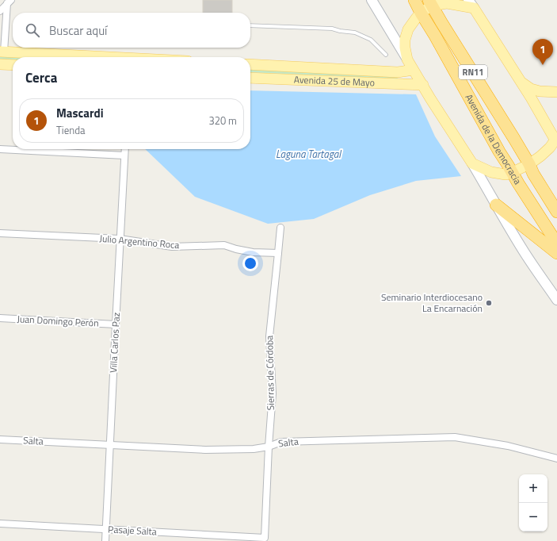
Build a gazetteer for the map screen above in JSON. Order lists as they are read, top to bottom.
{
  "streets": {
    "highway": ["RN11", "Avenida de la Democracia"],
    "main road": ["Avenida 25 de Mayo"],
    "street": [
      "Julio Argentino Roca",
      "Juan Domingo Perón",
      "Villa Carlos Paz",
      "Sierras de Córdoba",
      "Salta",
      "Pasaje Salta"
    ]
  },
  "crossings": [
    ["Julio Argentino Roca", "Villa Carlos Paz"],
    ["Julio Argentino Roca", "Sierras de Córdoba"],
    ["Juan Domingo Perón", "Villa Carlos Paz"],
    ["Villa Carlos Paz", "Salta"],
    ["Villa Carlos Paz", "Pasaje Salta"],
    ["Sierras de Córdoba", "Salta"],
    ["Sierras de Córdoba", "Pasaje Salta"]
  ],
  "water": ["Laguna Tartagal"],
  "places": ["Seminario Interdiocesano La Encarnación"],
  "page": {
    "search": "Buscar aquí",
    "pins": "1",
    "heading": "Cerca",
    "list": [
      {
        "mark": "1",
        "name": "Mascardi",
        "note": "Tienda",
        "value": "320 m"
      }
    ],
    "map_buttons": ["+", "−"]
  }
}
